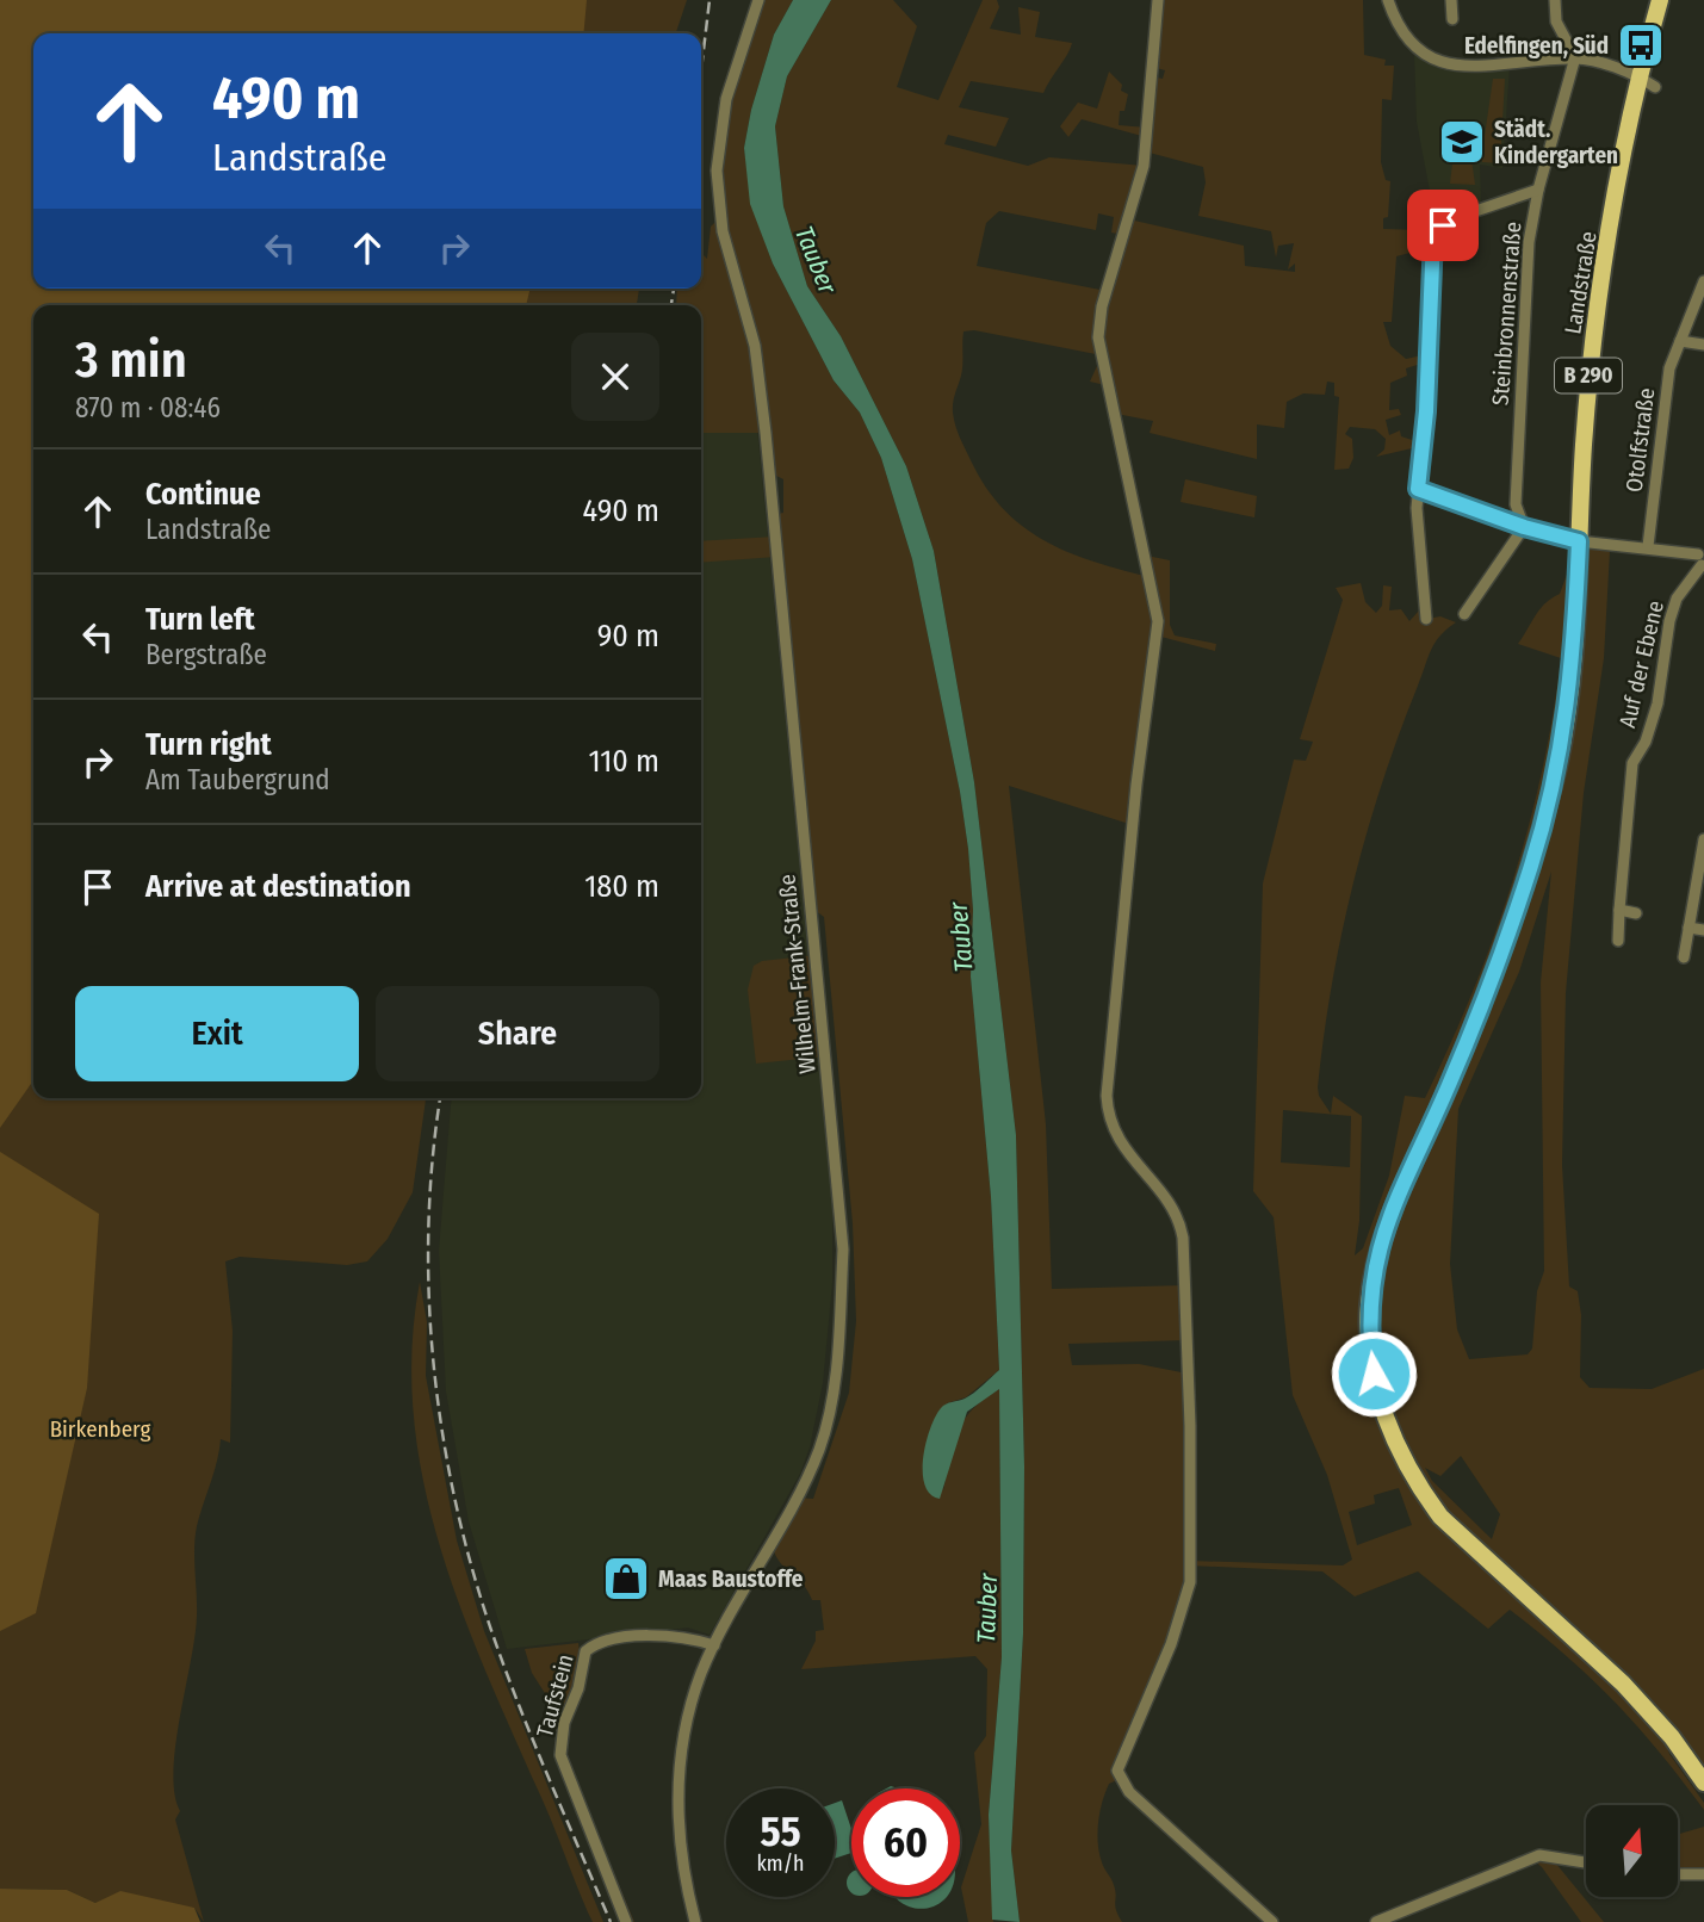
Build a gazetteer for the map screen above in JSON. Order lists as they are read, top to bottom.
{
  "streets": {
    "main road": ["Landstraße", "B 290"],
    "street": [
      "Steinbronnenstraße",
      "Otolfstraße",
      "Auf der Ebene",
      "Wilhelm-Frank-Straße",
      "Taufstein"
    ]
  },
  "crossings": [
    ["Wilhelm-Frank-Straße", "Taufstein"]
  ],
  "water": ["Tauber"],
  "parks": ["Birkenberg"],
  "places": {
    "bus stop": ["Edelfingen, Süd"],
    "school or university": ["Städt. Kindergarten"],
    "shop": ["Maas Baustoffe"]
  },
  "north": "top",
  "page": {
    "turn": ["490 m", "Landstraße"],
    "heading": ["3 min", "870 m · 08:46"],
    "list": [
      {
        "name": "Continue",
        "note": "Landstraße",
        "value": "490 m"
      },
      {
        "name": "Turn left",
        "note": "Bergstraße",
        "value": "90 m"
      },
      {
        "name": "Turn right",
        "note": "Am Taubergrund",
        "value": "110 m"
      },
      {
        "name": "Arrive at destination",
        "value": "180 m"
      }
    ],
    "buttons": ["Exit", "Share"],
    "speed": "55 km/h",
    "limit": "60"
  }
}
